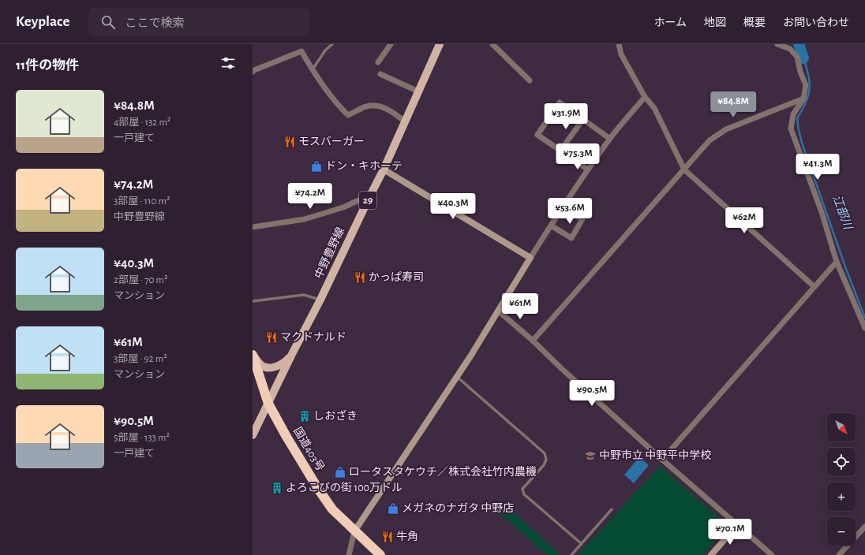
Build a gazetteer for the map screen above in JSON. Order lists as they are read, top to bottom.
{
  "streets": {
    "highway": ["国道403号"],
    "main road": ["29", "中野豊野線"]
  },
  "crossings": [
    ["中野豊野線", "国道403号"]
  ],
  "water": ["江部川"],
  "places": {
    "restaurant": [
      "モスバーガー",
      "かっぱ寿司",
      "マクドナルド",
      "牛角"
    ],
    "shop": ["ドン・キホーテ", "ロータスタケウチ／株式会社竹内農機", "メガネのナガタ 中野店"],
    "building": ["しおざき", "よろこびの街 100万ドル"],
    "school or university": ["中野市立 中野平中学校"]
  },
  "north": "bottom right",
  "page": {
    "header": "Keyplace",
    "search": "ここで検索",
    "nav": [
      "ホーム",
      "地図",
      "概要",
      "お問い合わせ"
    ],
    "heading": "11件の物件",
    "list": [
      {
        "name": "¥84.8M",
        "note": "4部屋 · 132 m² · 一戸建て"
      },
      {
        "name": "¥74.2M",
        "note": "3部屋 · 110 m² · 中野豊野線"
      },
      {
        "name": "¥40.3M",
        "note": "2部屋 · 70 m² · マンション"
      },
      {
        "name": "¥61M",
        "note": "3部屋 · 92 m² · マンション"
      },
      {
        "name": "¥90.5M",
        "note": "5部屋 · 133 m² · 一戸建て"
      }
    ],
    "price": [
      "¥84.8M",
      "¥31.9M",
      "¥75.3M",
      "¥41.3M",
      "¥74.2M",
      "¥40.3M",
      "¥53.6M",
      "¥62M",
      "¥61M",
      "¥90.5M",
      "¥70.1M"
    ],
    "map_buttons": ["+", "−"]
  }
}
